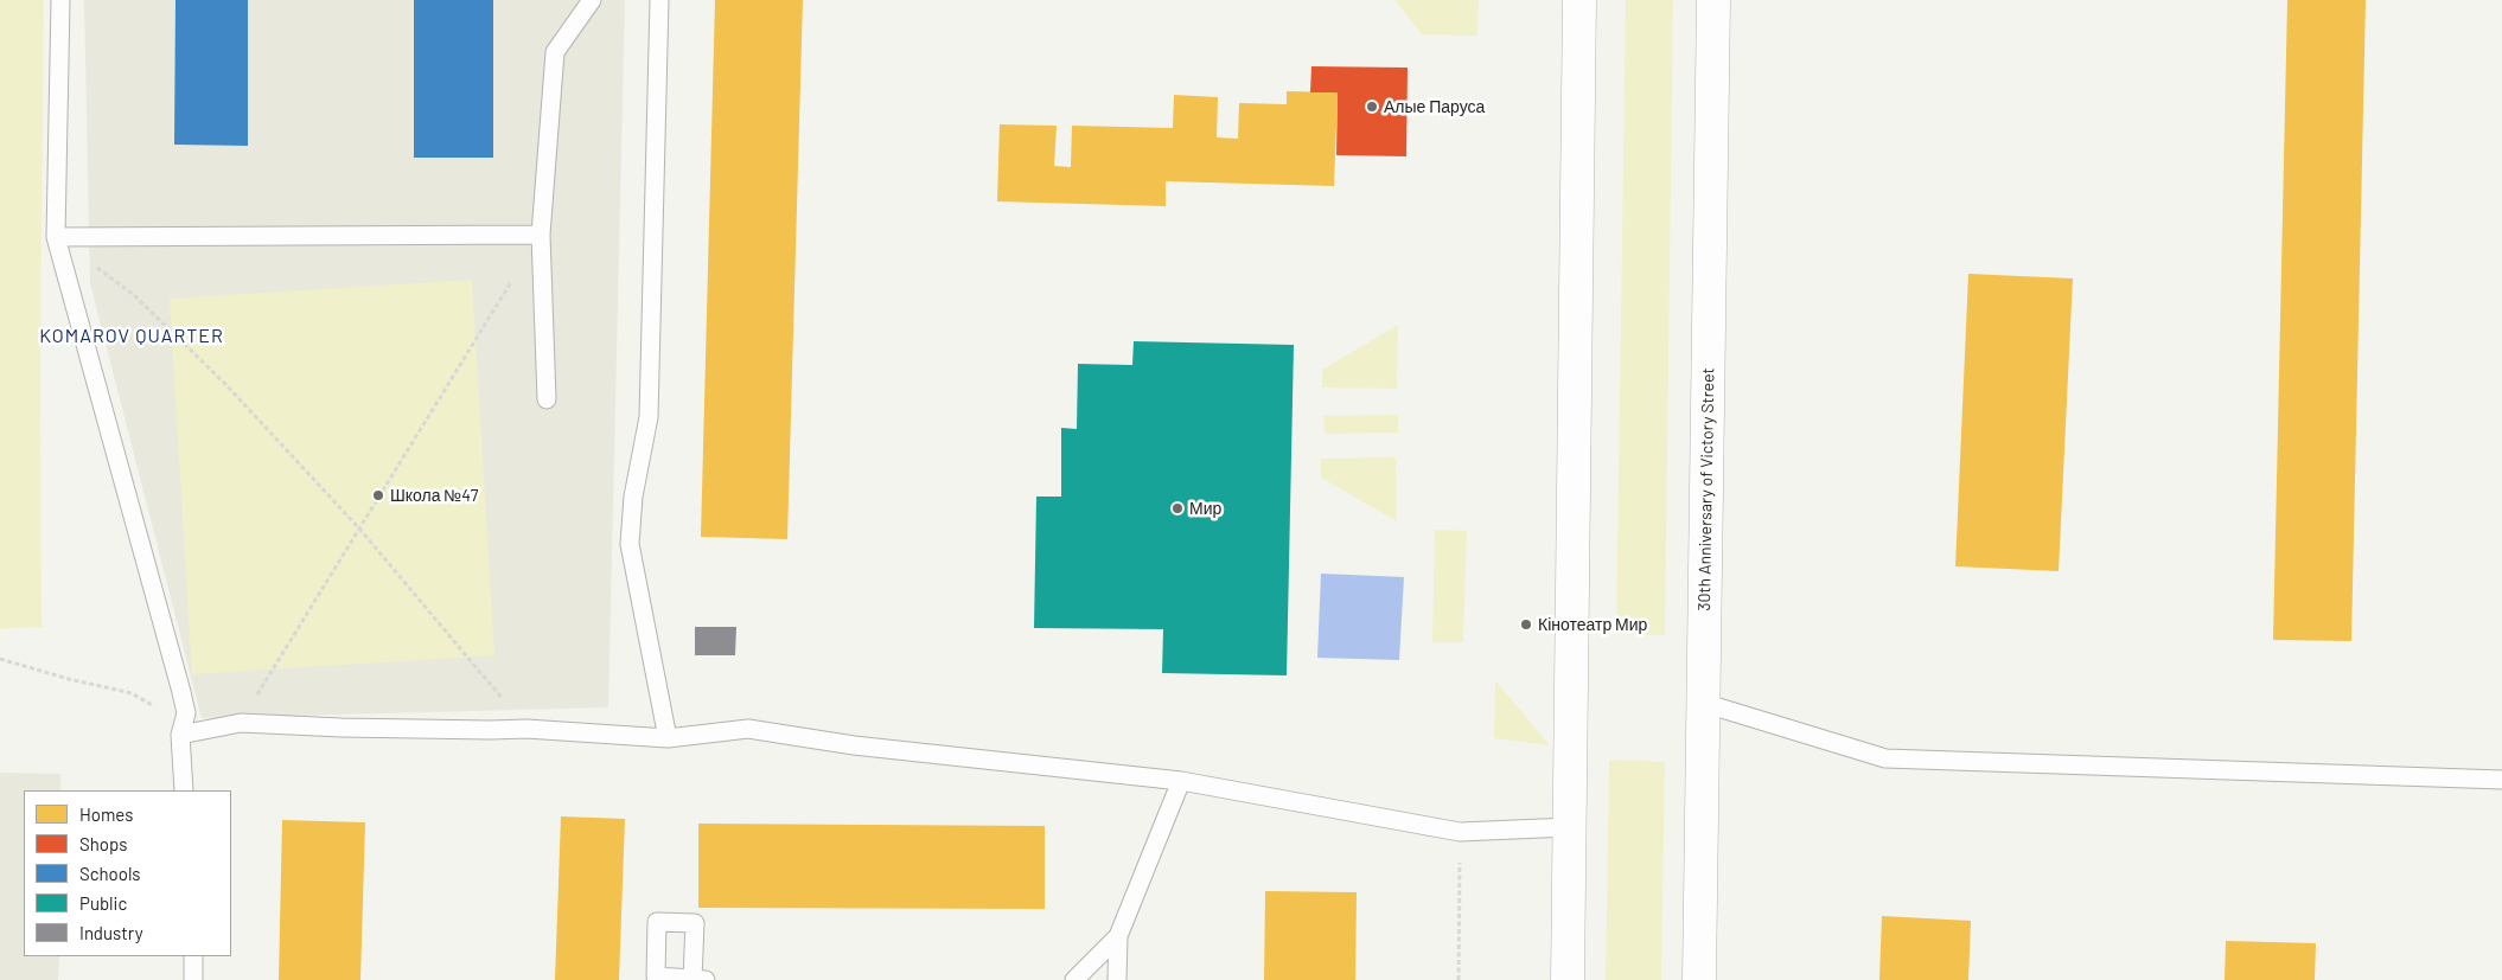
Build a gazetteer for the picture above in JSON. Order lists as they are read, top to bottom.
{
  "streets": {
    "street": ["30th Anniversary of Victory Street"]
  },
  "districts": ["KOMAROV QUARTER"],
  "places": [
    "Алые Паруса",
    "Школа №47",
    "Мир",
    "Кінотеатр Мир"
  ],
  "legend": [
    "Homes",
    "Shops",
    "Schools",
    "Public",
    "Industry"
  ]
}
